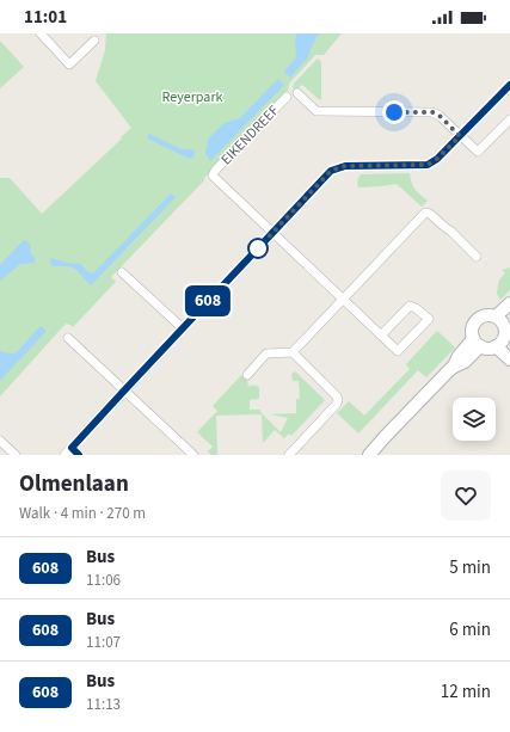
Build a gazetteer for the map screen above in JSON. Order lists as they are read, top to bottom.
{
  "streets": {
    "street": ["EIKENDREEF"]
  },
  "parks": ["Reyerpark"],
  "lines": ["bus line 608"],
  "page": {
    "status": "11:01",
    "on_map": "608",
    "heading": ["Olmenlaan", "Walk · 4 min · 270 m"],
    "list": [
      {
        "mark": "608",
        "name": "Bus",
        "note": "11:06",
        "value": "5 min"
      },
      {
        "mark": "608",
        "name": "Bus",
        "note": "11:07",
        "value": "6 min"
      },
      {
        "mark": "608",
        "name": "Bus",
        "note": "11:13",
        "value": "12 min"
      }
    ]
  }
}
